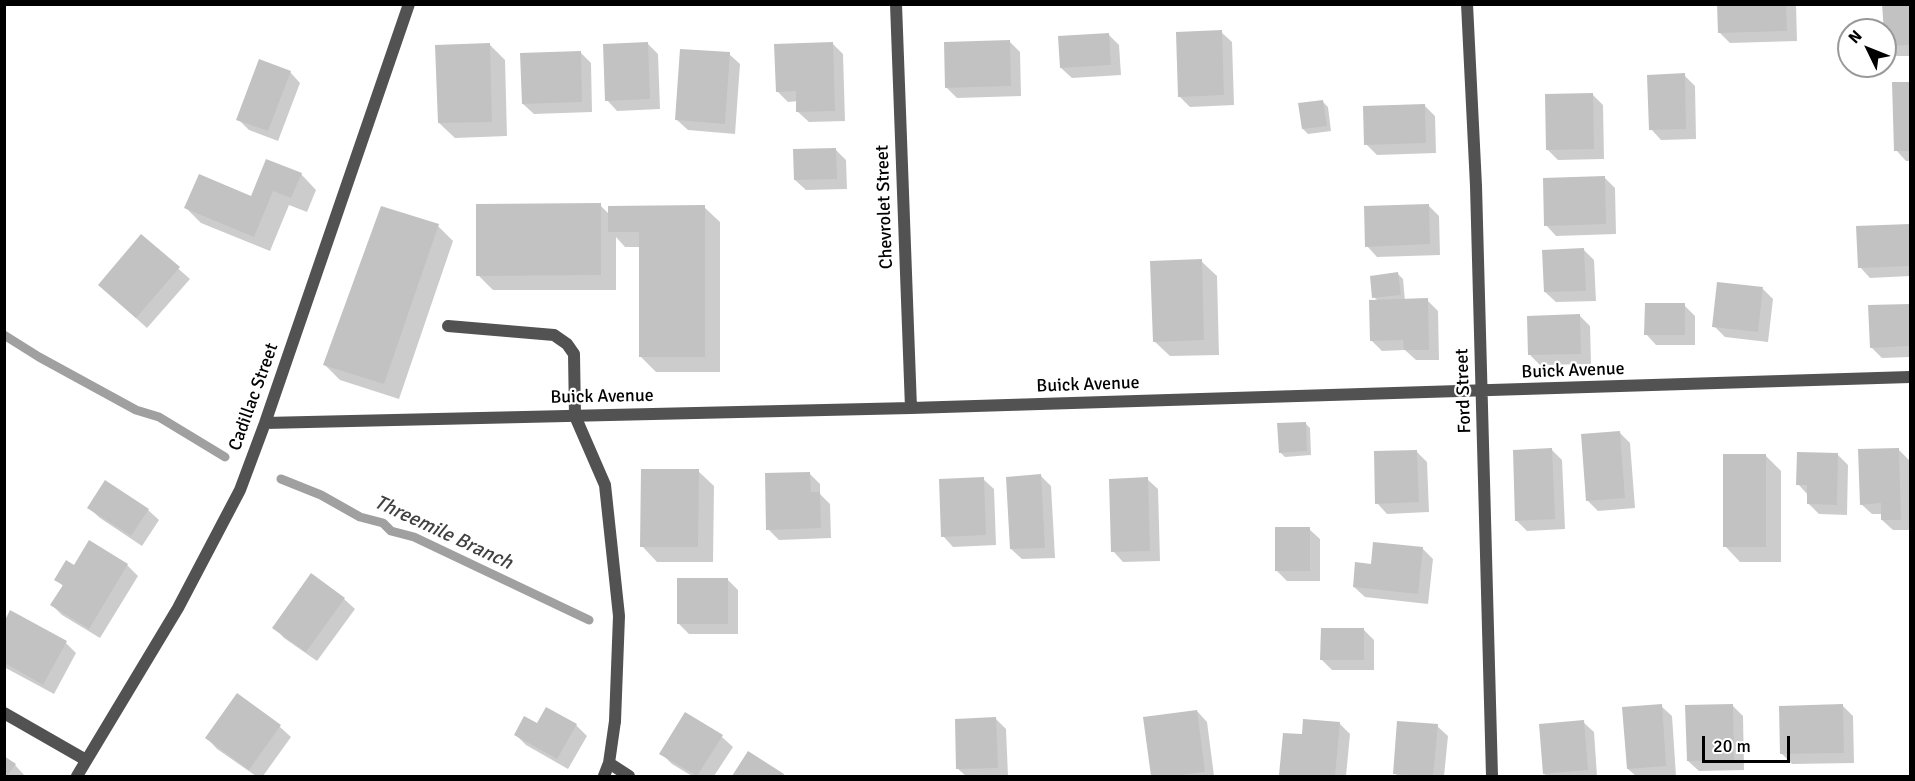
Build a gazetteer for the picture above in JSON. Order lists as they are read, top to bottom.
{
  "streets": {
    "street": [
      "Chevrolet Street",
      "Buick Avenue",
      "Ford Street",
      "Cadillac Street"
    ]
  },
  "crossings": [
    ["Chevrolet Street", "Buick Avenue"],
    ["Buick Avenue", "Ford Street"],
    ["Buick Avenue", "Cadillac Street"]
  ],
  "water": ["Threemile Branch"],
  "scale_bar": "20 m",
  "north": "top left"
}
